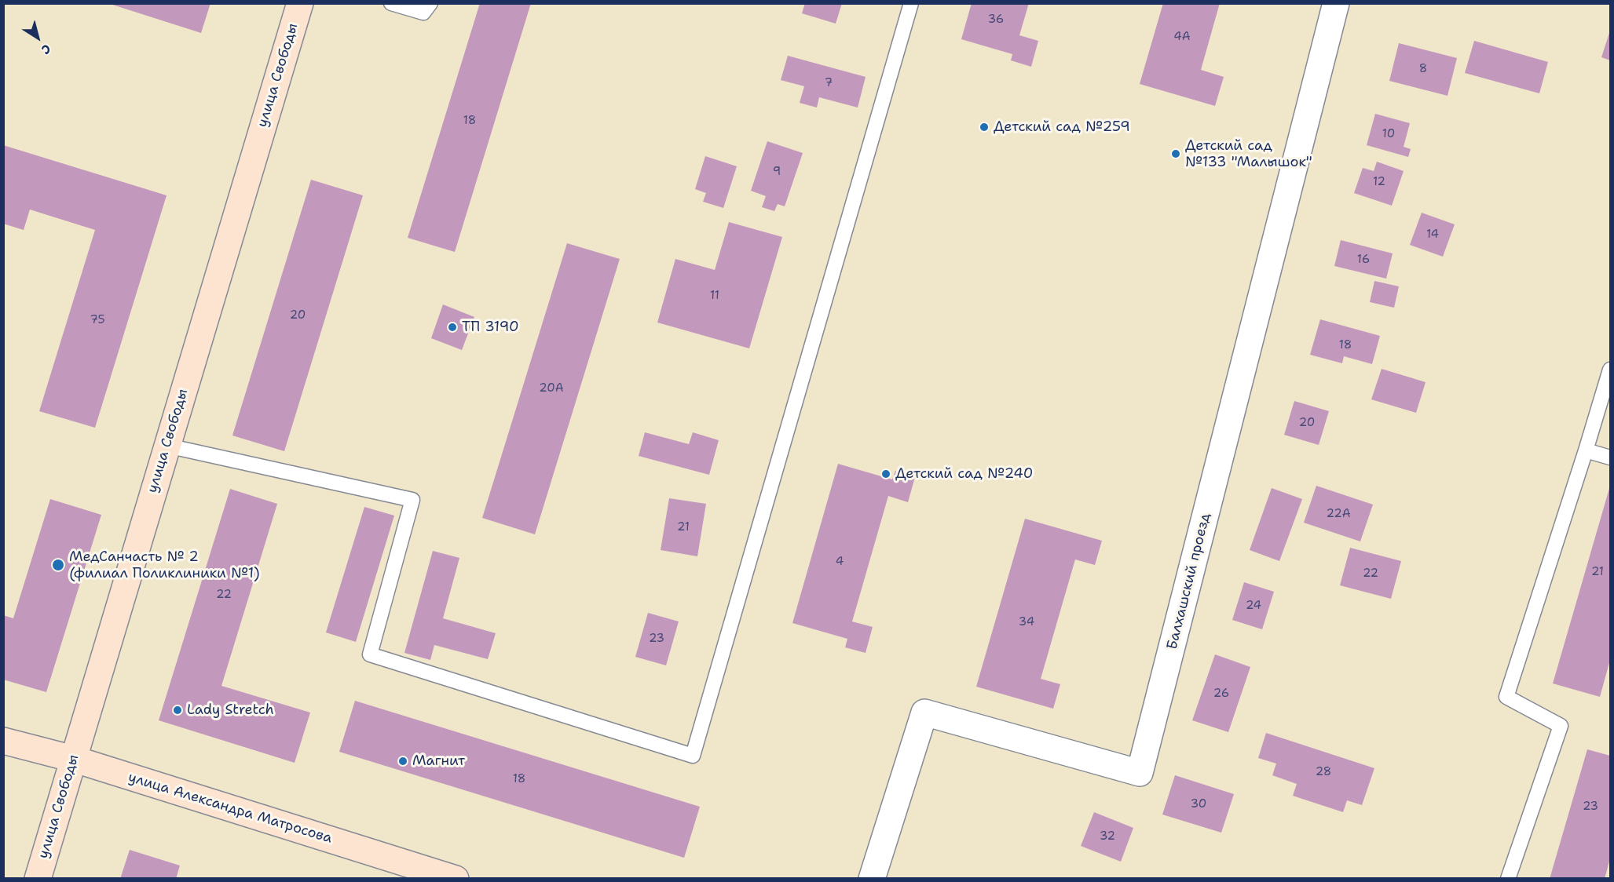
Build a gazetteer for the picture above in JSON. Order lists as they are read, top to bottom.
{
  "streets": {
    "main road": ["улица Свободы", "улица Александра Матросова"],
    "street": ["Балхашский проезд"]
  },
  "crossings": [
    ["улица Свободы", "улица Александра Матросова"]
  ],
  "places": [
    "Детский сад №259",
    "Детский сад №133 \"Малышок\"",
    "ТП 3190",
    "Детский сад №240",
    "МедСанчасть № 2 (филиал Поликлиники №1)",
    "Lady Stretch",
    "Магнит"
  ],
  "house_numbers": [
    "36",
    "4А",
    "8",
    "7",
    "18",
    "10",
    "9",
    "12",
    "14",
    "16",
    "11",
    "20",
    "75",
    "18",
    "20А",
    "20",
    "22А",
    "21",
    "4",
    "21",
    "22",
    "22",
    "24",
    "34",
    "23",
    "26",
    "28",
    "18",
    "30",
    "23",
    "32"
  ],
  "north": "bottom right"
}
